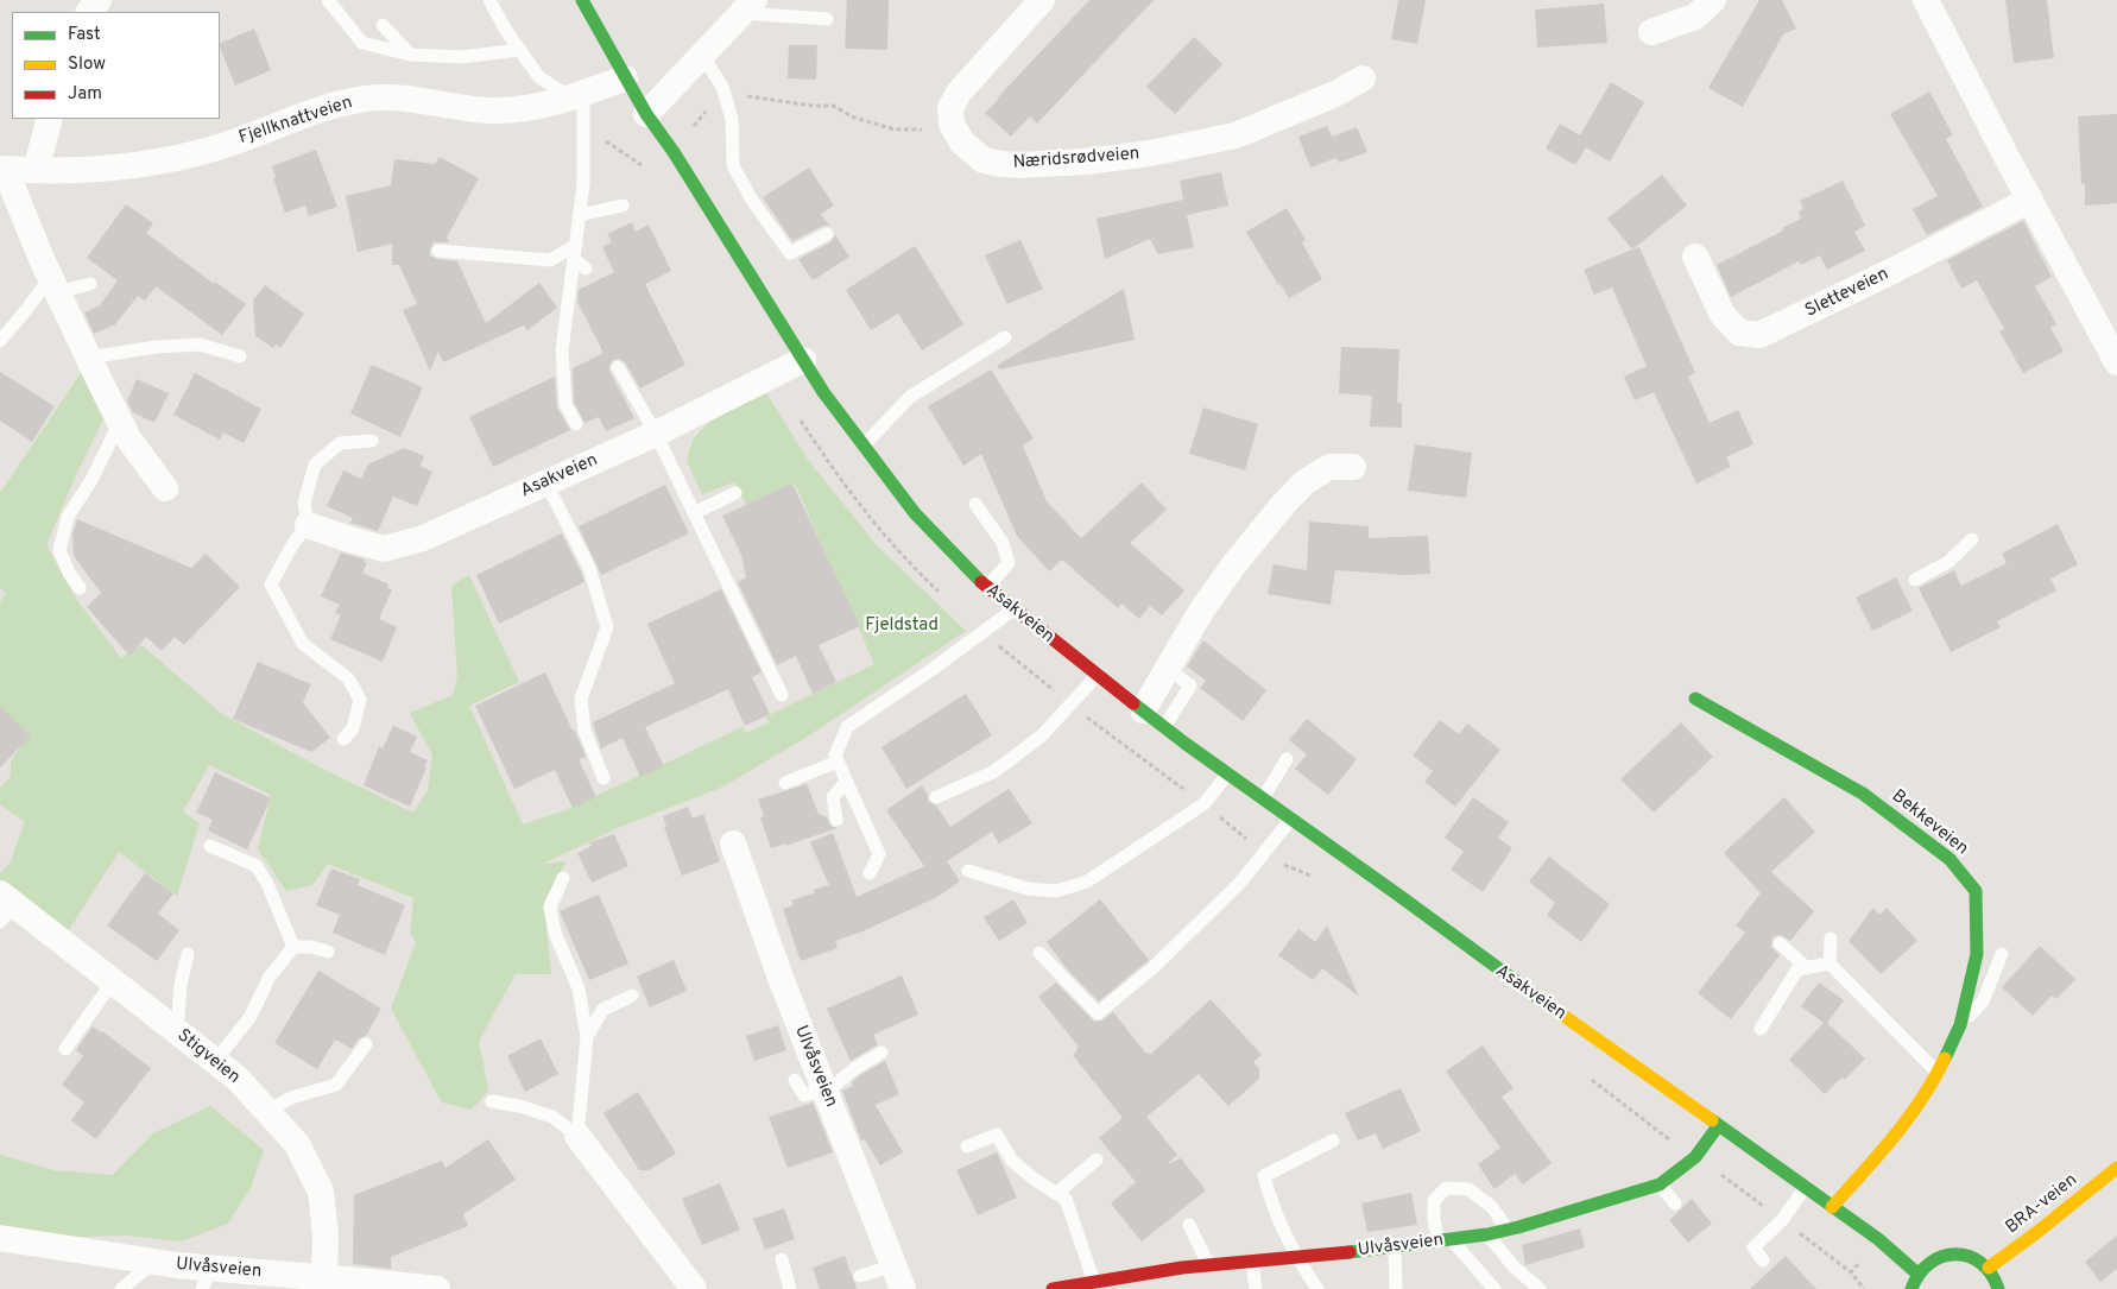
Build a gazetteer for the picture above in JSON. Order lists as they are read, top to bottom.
{
  "streets": {
    "main road": [
      "Asakveien",
      "Bekkeveien",
      "Ulvåsveien",
      "BRA-veien"
    ],
    "street": [
      "Fjellknattveien",
      "Næridsrødveien",
      "Sletteveien",
      "Stigveien"
    ]
  },
  "crossings": [
    ["Fjellknattveien", "Asakveien"],
    ["Asakveien", "Bekkeveien"],
    ["Asakveien", "Ulvåsveien"],
    ["Stigveien", "Ulvåsveien"]
  ],
  "parks": ["Fjeldstad"],
  "legend": ["Fast", "Slow", "Jam"]
}
